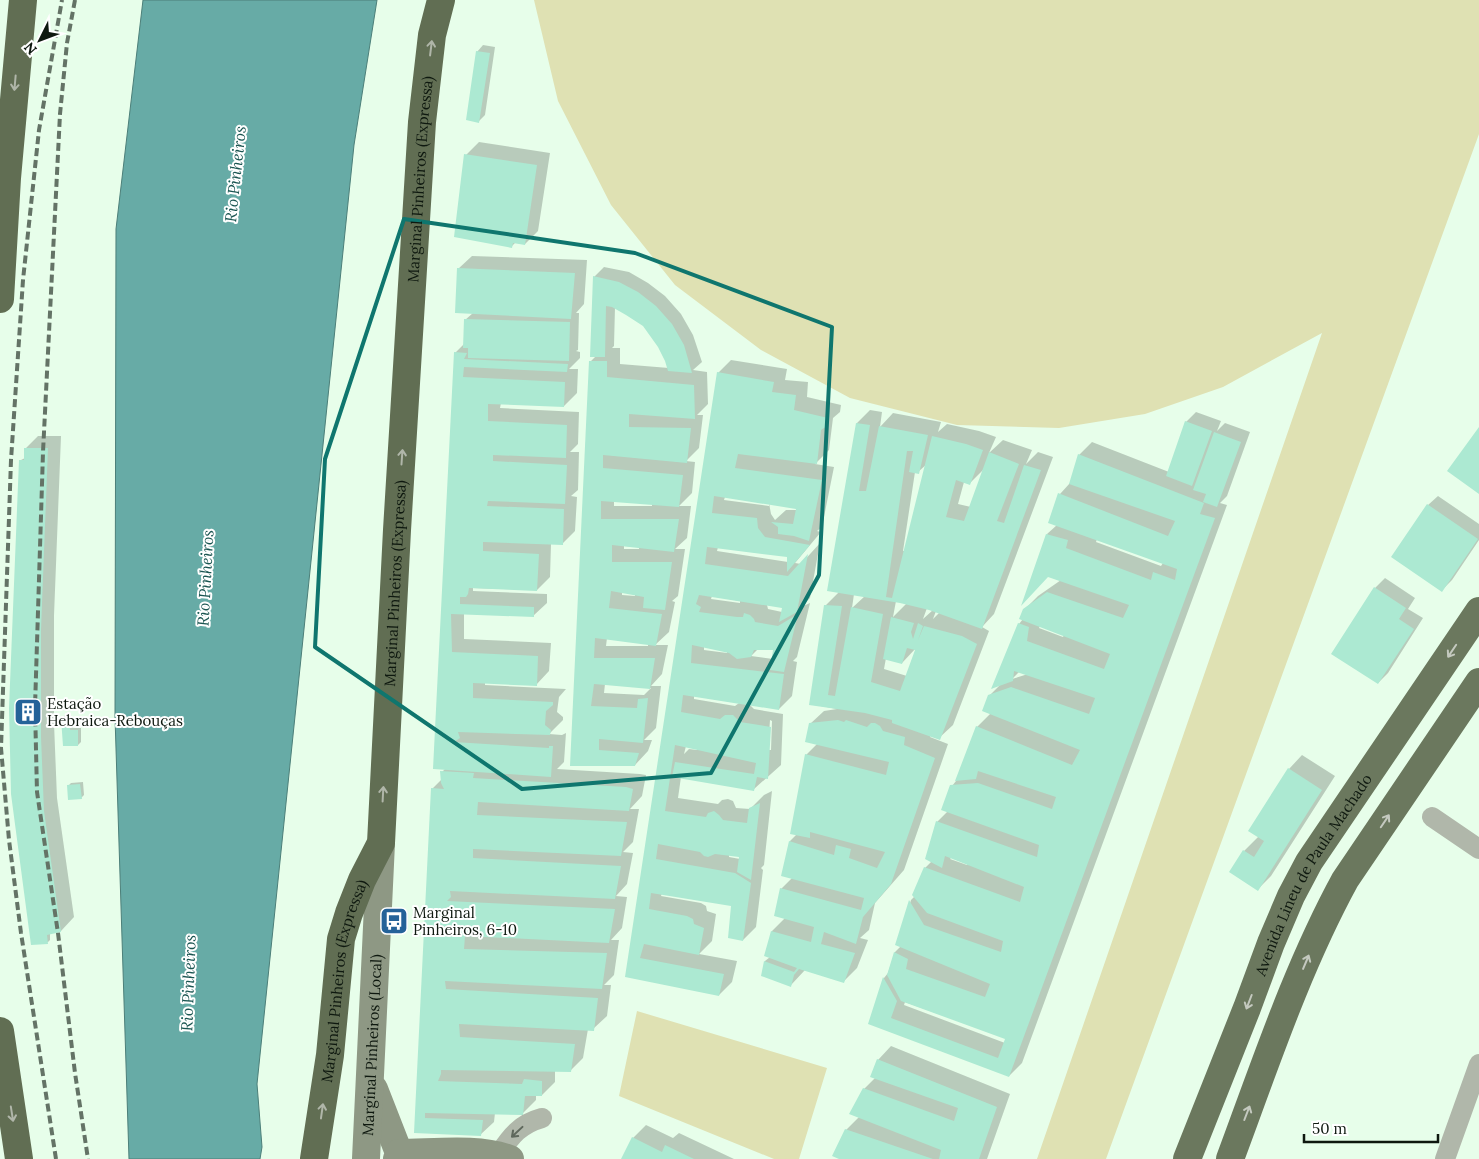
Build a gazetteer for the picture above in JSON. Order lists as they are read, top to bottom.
{
  "streets": {
    "highway": ["Marginal Pinheiros (Expressa)", "Avenida Lineu de Paula Machado"],
    "main road": ["Marginal Pinheiros (Local)"]
  },
  "crossings": [
    ["Marginal Pinheiros (Expressa)", "Marginal Pinheiros (Local)"]
  ],
  "one_way": ["Marginal Pinheiros (Expressa)"],
  "water": ["Rio Pinheiros"],
  "places": {
    "building": ["Estação Hebraica-Rebouças"],
    "bus stop": ["Marginal Pinheiros, 6-10"]
  },
  "scale_bar": "50 m",
  "north": "bottom left"
}
